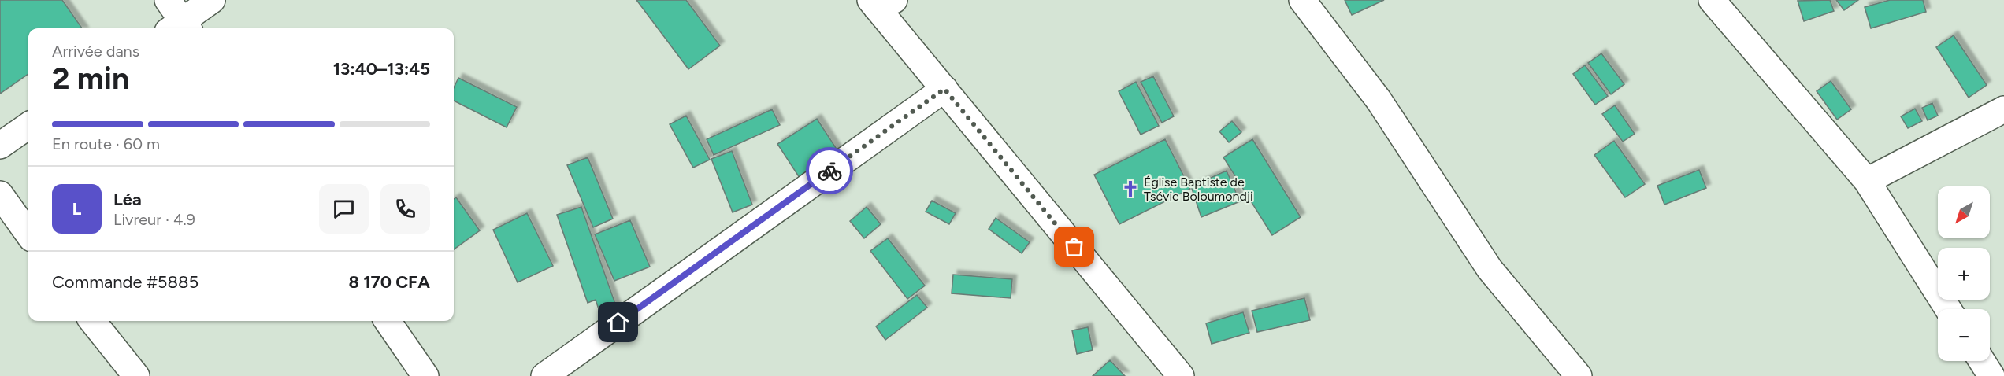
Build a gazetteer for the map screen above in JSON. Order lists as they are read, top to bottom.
{
  "places": {
    "church": ["Église Baptiste de Tsévie Boloumondji"]
  },
  "north": "bottom left",
  "page": {
    "heading": ["2 min", "Arrivée dans", "13:40–13:45"],
    "panel": [
      "Léa",
      "Livreur · 4.9",
      "Commande #5885",
      "8 170 CFA"
    ],
    "bar": "En route · 60 m",
    "round": "L",
    "map_buttons": ["+", "−"]
  }
}
